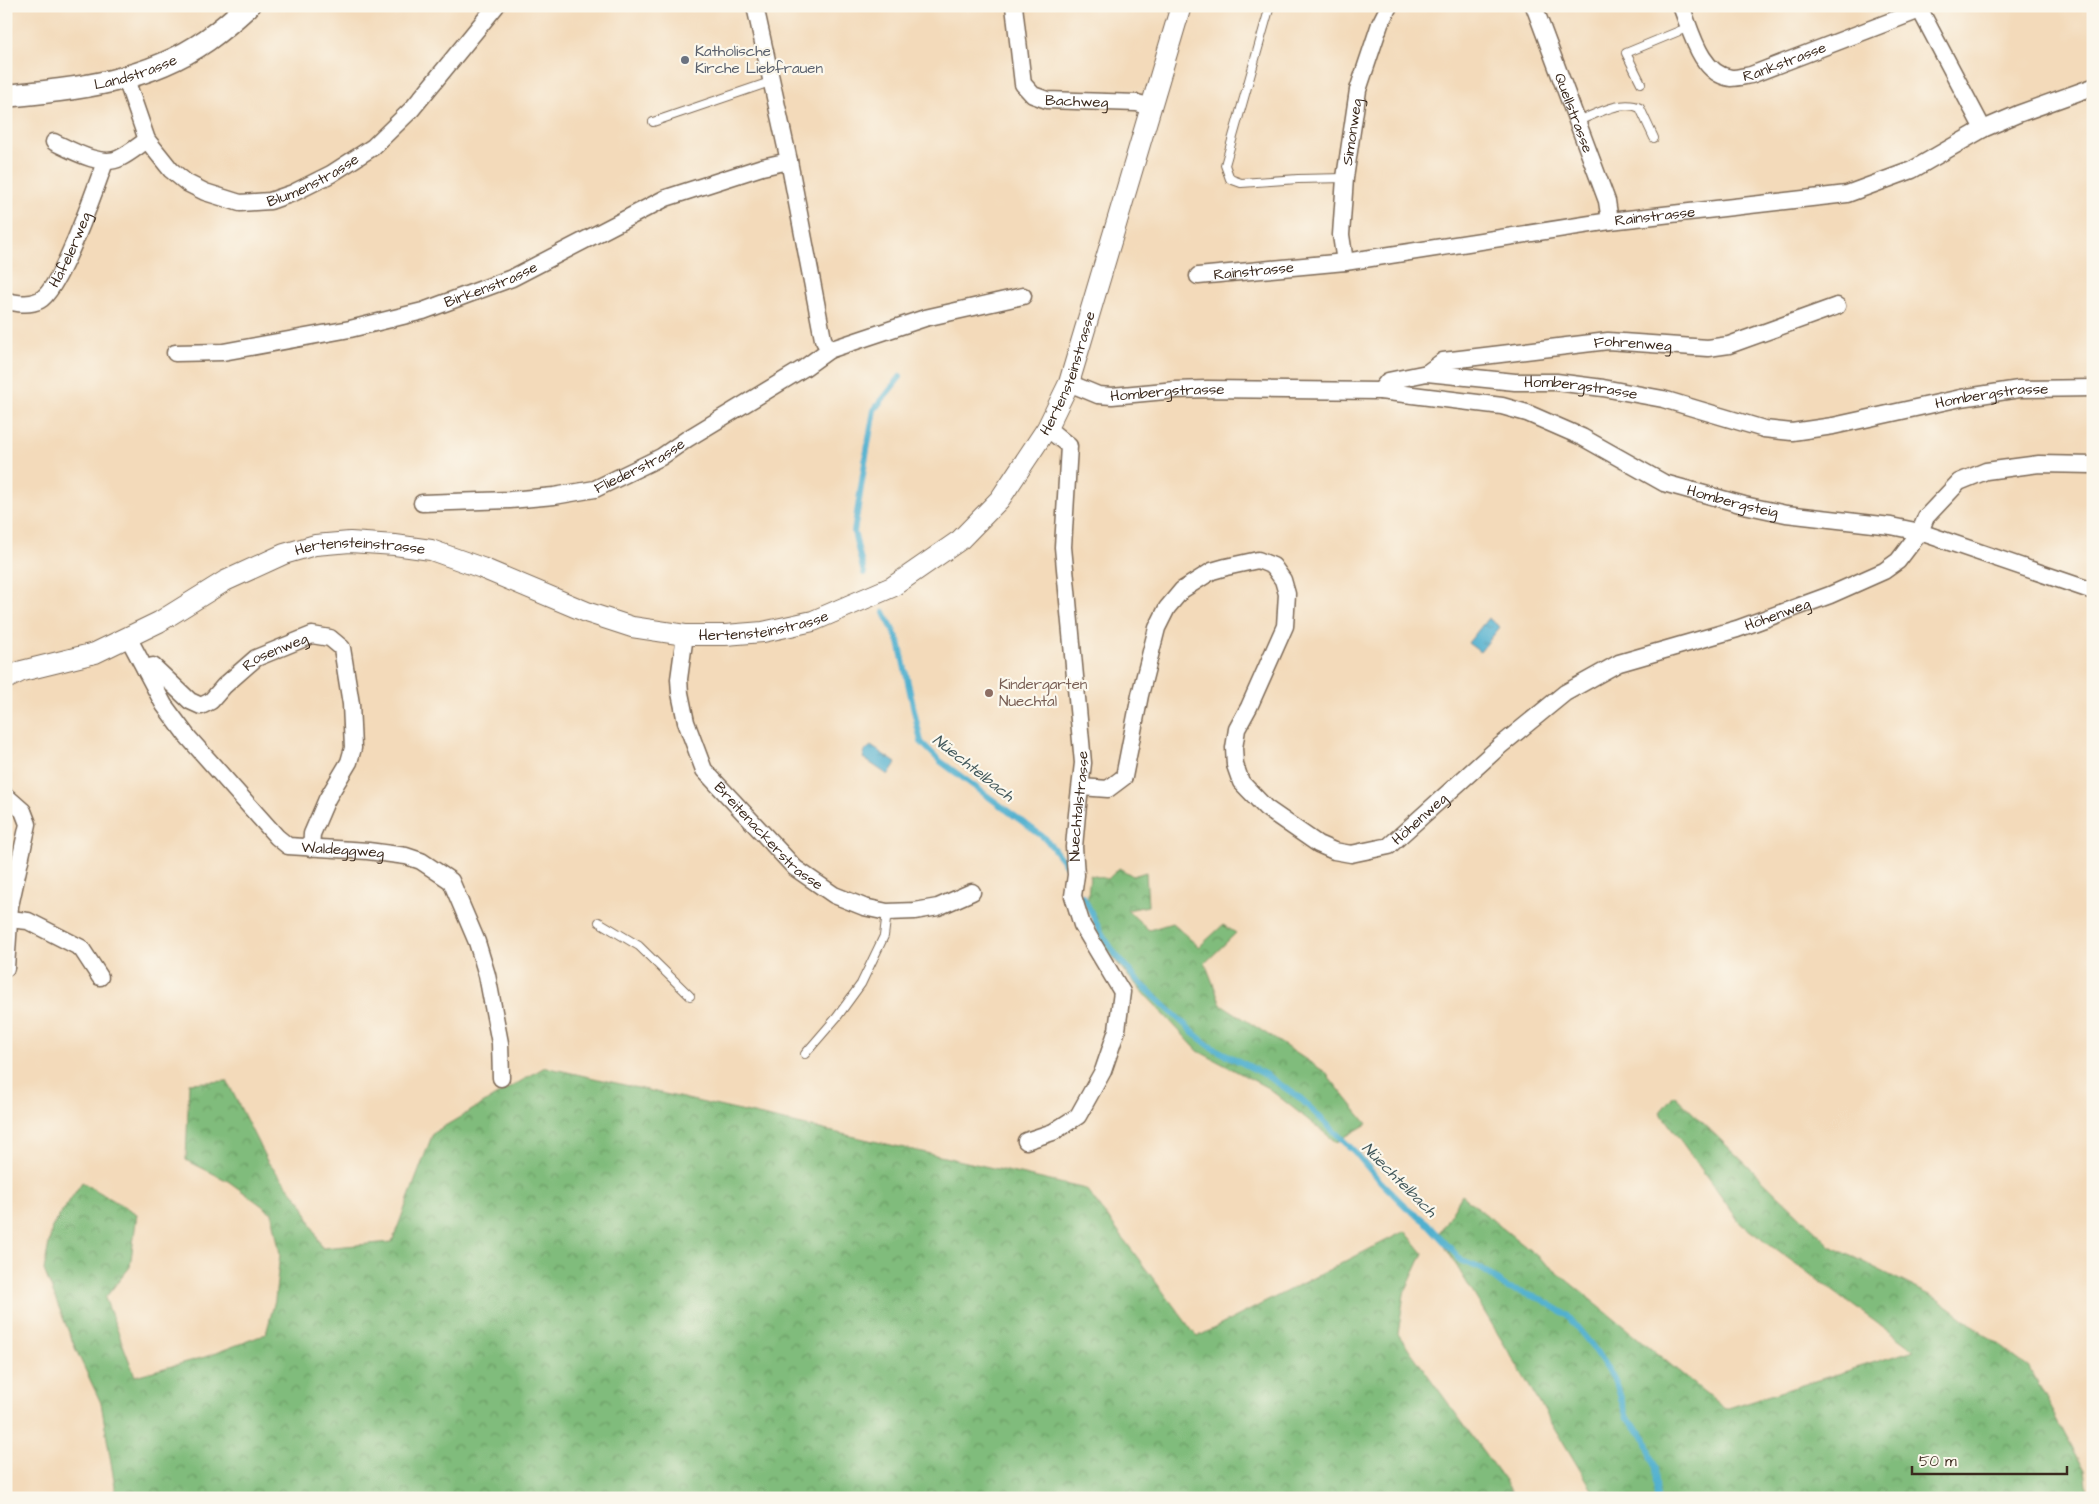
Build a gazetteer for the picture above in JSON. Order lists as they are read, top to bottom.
{
  "streets": {
    "main road": ["Landstrasse"],
    "street": [
      "Rankstrasse",
      "Bachweg",
      "Quellstrasse",
      "Simonweg",
      "Blumenstrasse",
      "Rainstrasse",
      "Häfelerweg",
      "Birkenstrasse",
      "Fohrenweg",
      "Hertensteinstrasse",
      "Hombergstrasse",
      "Fliederstrasse",
      "Hombergsteig",
      "Höhenweg",
      "Rosenweg",
      "Nuechtalstrasse",
      "Breitenackerstrasse",
      "Waldeggweg"
    ]
  },
  "crossings": [
    ["Landstrasse", "Blumenstrasse"],
    ["Bachweg", "Hertensteinstrasse"],
    ["Quellstrasse", "Rainstrasse"],
    ["Simonweg", "Rainstrasse"],
    ["Fohrenweg", "Hombergstrasse"],
    ["Hertensteinstrasse", "Hombergstrasse"],
    ["Hertensteinstrasse", "Nuechtalstrasse"],
    ["Hertensteinstrasse", "Breitenackerstrasse"],
    ["Hertensteinstrasse", "Waldeggweg"],
    ["Hombergstrasse", "Hombergsteig"],
    ["Hombergsteig", "Höhenweg"],
    ["Höhenweg", "Nuechtalstrasse"],
    ["Rosenweg", "Waldeggweg"]
  ],
  "water": ["Nüechtelbach"],
  "places": ["Katholische Kirche Liebfrauen", "Kindergarten Nuechtal"],
  "scale_bar": "50 m"
}
